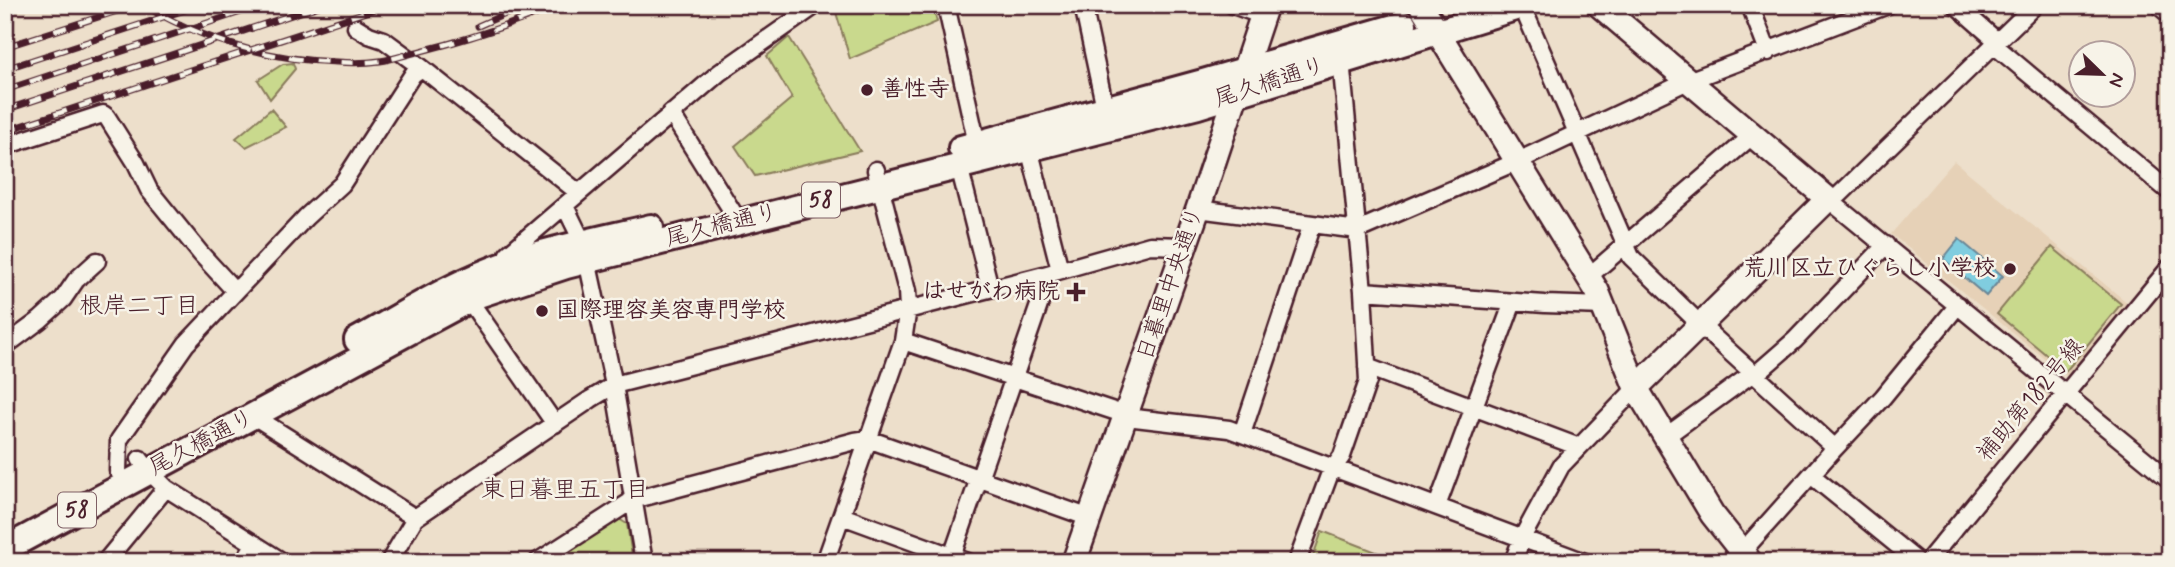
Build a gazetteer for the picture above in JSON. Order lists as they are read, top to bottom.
{
  "streets": {
    "main road": ["尾久橋通り", "58"],
    "street": ["日暮里中央通り", "補助第182号線"]
  },
  "crossings": [
    ["尾久橋通り", "日暮里中央通り"]
  ],
  "districts": ["根岸二丁目", "東日暮里五丁目"],
  "places": {
    "other": ["善性寺", "荒川区立ひぐらし小学校", "国際理容美容専門学校"],
    "health": ["はせがわ病院"]
  },
  "north": "bottom right"
}
